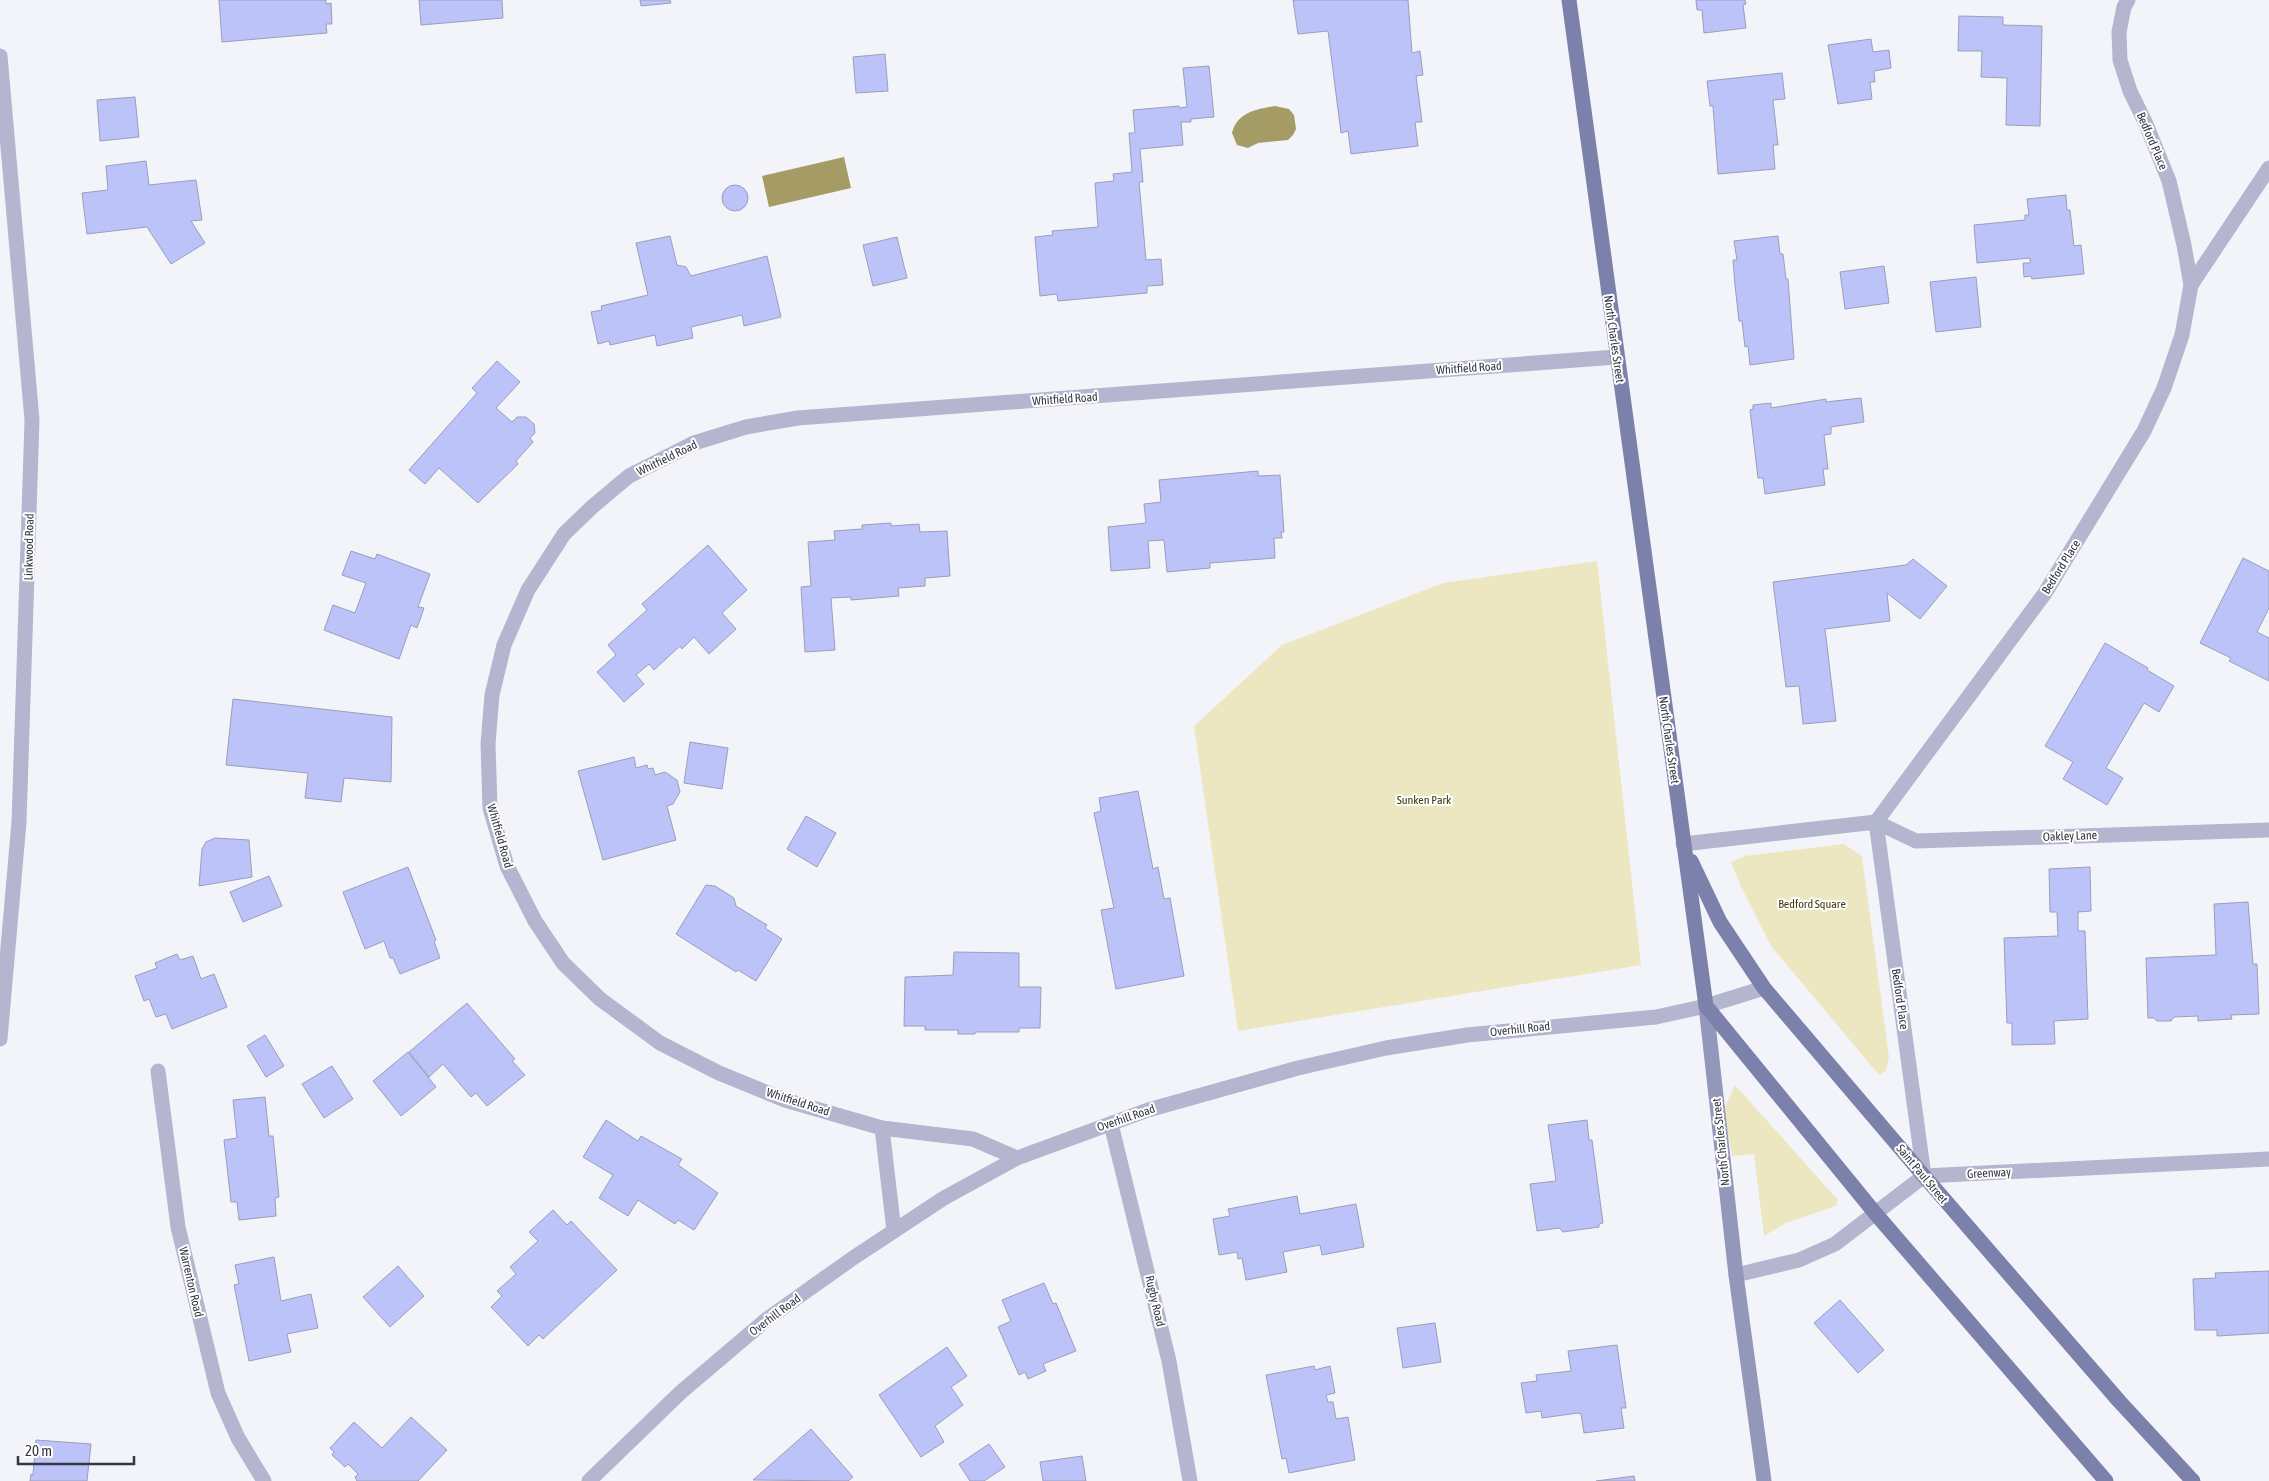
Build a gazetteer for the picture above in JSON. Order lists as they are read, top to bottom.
{
  "streets": {
    "main road": ["North Charles Street", "Saint Paul Street"],
    "street": [
      "Bedford Place",
      "Whitfield Road",
      "Linkwood Road",
      "Oakley Lane",
      "Overhill Road",
      "Greenway",
      "Warrenton Road",
      "Rugby Road"
    ]
  },
  "crossings": [
    ["Bedford Place", "Oakley Lane"],
    ["Bedford Place", "Greenway"],
    ["Bedford Place", "Saint Paul Street"],
    ["North Charles Street", "Whitfield Road"],
    ["North Charles Street", "Overhill Road"],
    ["North Charles Street", "Saint Paul Street"],
    ["Whitfield Road", "Overhill Road"],
    ["Overhill Road", "Saint Paul Street"],
    ["Overhill Road", "Rugby Road"],
    ["Greenway", "Saint Paul Street"]
  ],
  "parks": ["Sunken Park", "Bedford Square"],
  "scale_bar": "20 m"
}
